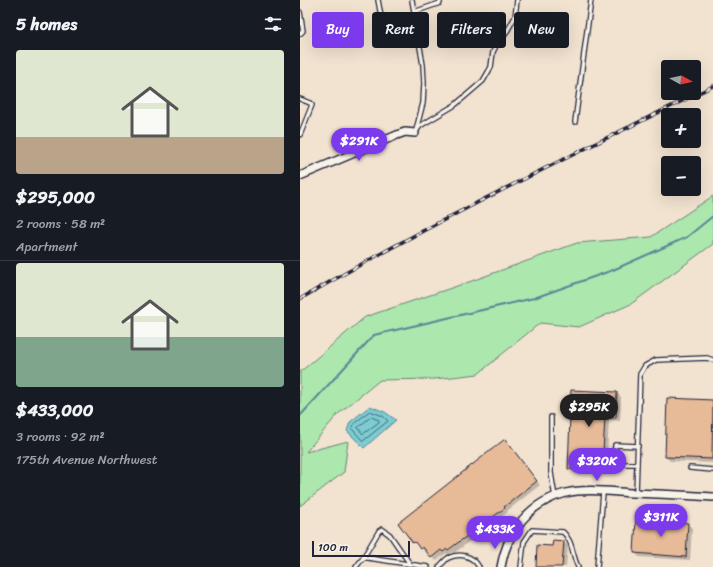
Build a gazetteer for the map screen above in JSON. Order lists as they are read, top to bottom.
{
  "scale_bar": "100 m",
  "north": "right",
  "page": {
    "heading": "5 homes",
    "chip": [
      "Buy",
      "Rent",
      "Filters",
      "New"
    ],
    "list": [
      {
        "name": "$295,000",
        "note": "2 rooms · 58 m² · Apartment"
      },
      {
        "name": "$433,000",
        "note": "3 rooms · 92 m² · 175th Avenue Northwest"
      }
    ],
    "map_buttons": ["+", "−"],
    "price": [
      "$291K",
      "$295K",
      "$320K",
      "$311K",
      "$433K"
    ],
    "scale": "100 m"
  }
}
